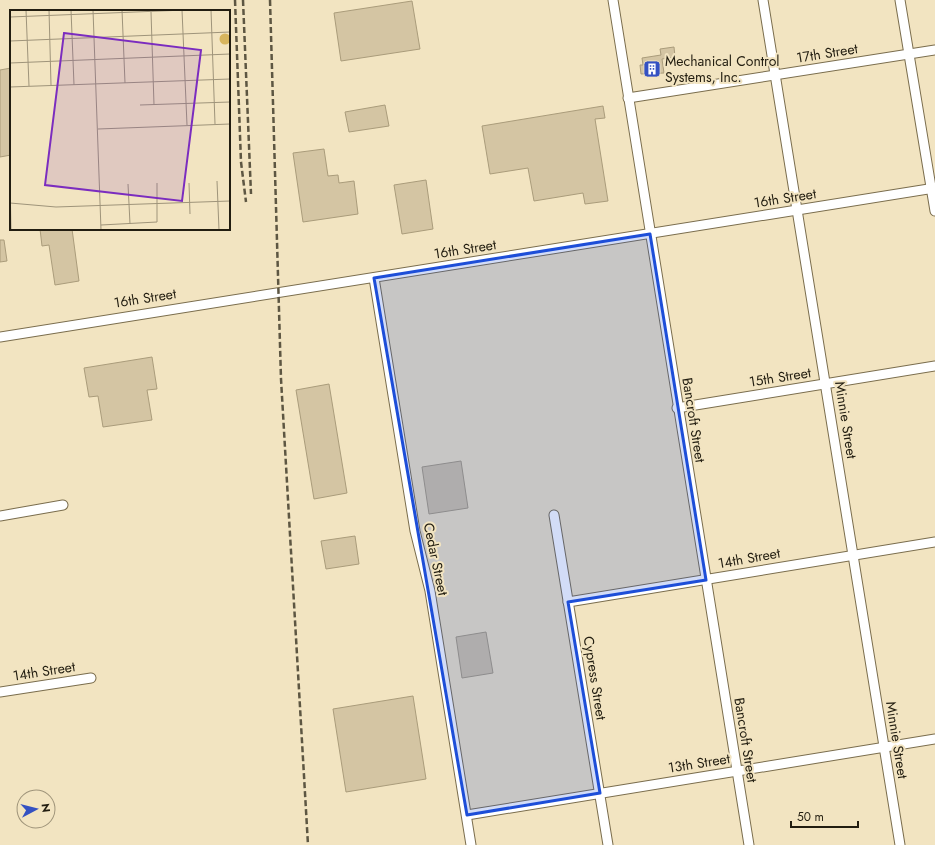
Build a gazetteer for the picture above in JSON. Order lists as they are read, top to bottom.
{
  "streets": {
    "street": [
      "17th Street",
      "16th Street",
      "15th Street",
      "Bancroft Street",
      "Minnie Street",
      "14th Street",
      "Cedar Street",
      "Cypress Street",
      "13th Street"
    ]
  },
  "crossings": [
    ["17th Street", "Bancroft Street"],
    ["17th Street", "Minnie Street"],
    ["16th Street", "Bancroft Street"],
    ["16th Street", "Minnie Street"],
    ["16th Street", "Cedar Street"],
    ["15th Street", "Bancroft Street"],
    ["15th Street", "Minnie Street"],
    ["Bancroft Street", "14th Street"],
    ["Bancroft Street", "13th Street"],
    ["Minnie Street", "14th Street"],
    ["Minnie Street", "13th Street"],
    ["14th Street", "Cypress Street"],
    ["Cedar Street", "13th Street"],
    ["Cypress Street", "13th Street"]
  ],
  "places": {
    "building": ["Mechanical Control Systems, Inc."]
  },
  "scale_bar": "50 m",
  "north": "right"
}
